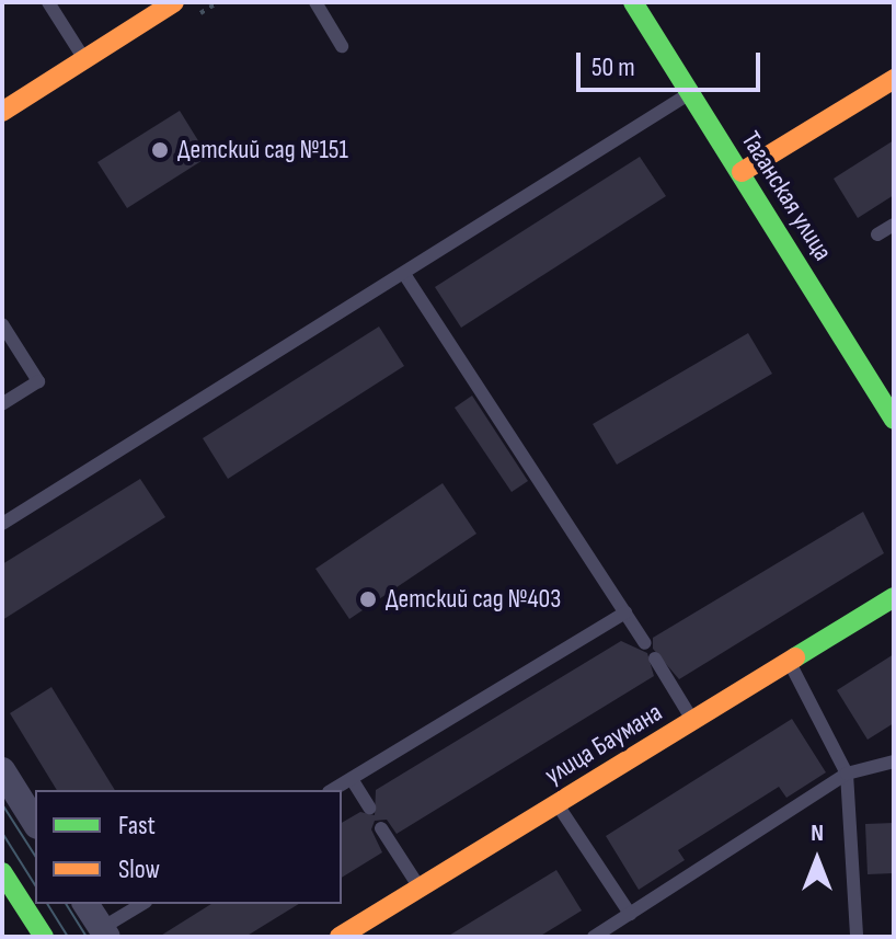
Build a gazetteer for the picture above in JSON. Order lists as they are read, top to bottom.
{
  "streets": {
    "street": ["Таганская улица", "улица Баумана"]
  },
  "places": ["Детский сад №151", "Детский сад №403"],
  "legend": ["Fast", "Slow"],
  "scale_bar": "50 m",
  "north": "top"
}
